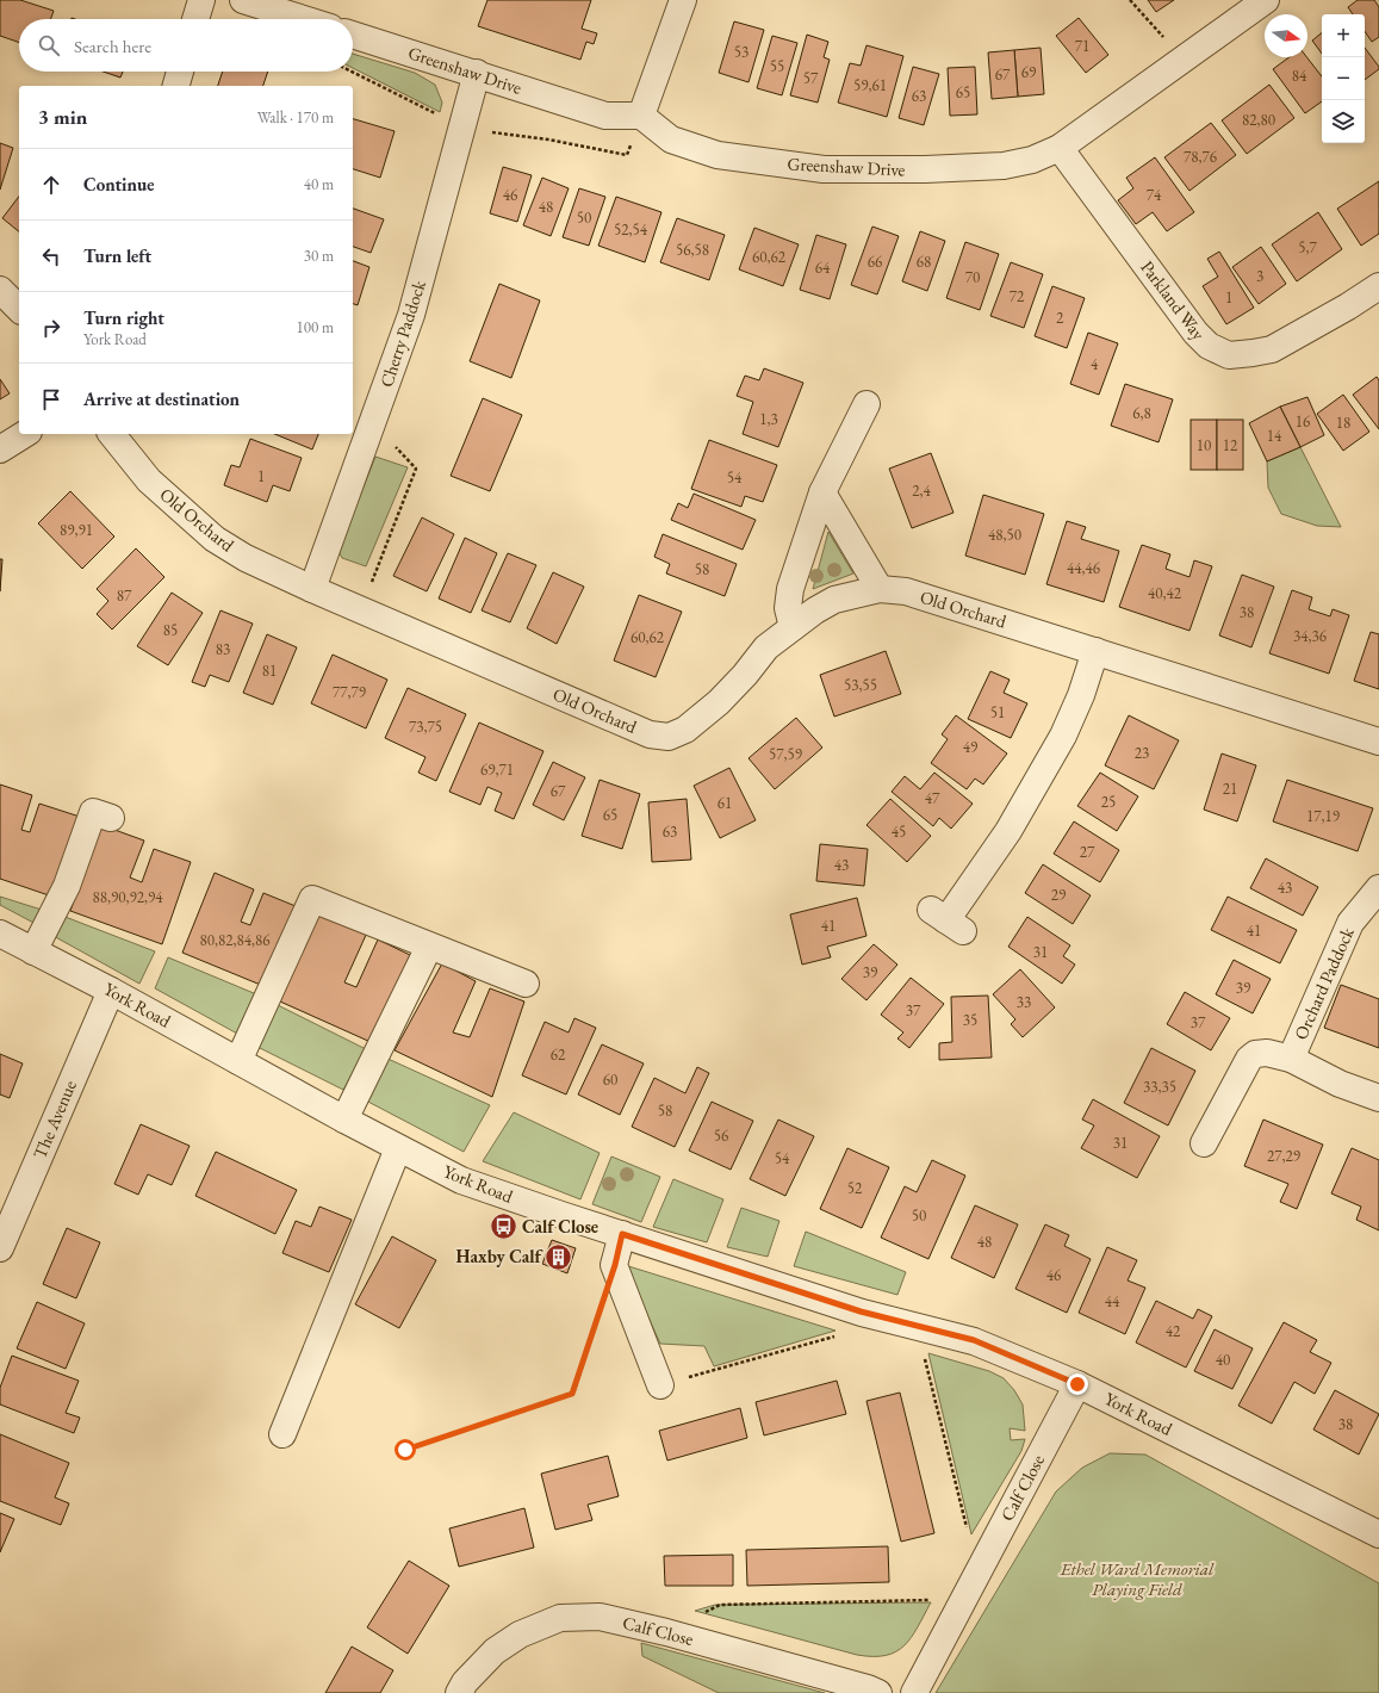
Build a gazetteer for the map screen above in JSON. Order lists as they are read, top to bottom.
{
  "streets": {
    "street": [
      "Greenshaw Drive",
      "Parkland Way",
      "Cherry Paddock",
      "Old Orchard",
      "Orchard Paddock",
      "York Road",
      "The Avenue",
      "Calf Close"
    ]
  },
  "crossings": [
    ["Greenshaw Drive", "Parkland Way"],
    ["Greenshaw Drive", "Cherry Paddock"],
    ["Cherry Paddock", "Old Orchard"],
    ["York Road", "The Avenue"],
    ["York Road", "Calf Close"]
  ],
  "parks": ["Ethel Ward Memorial Playing Field"],
  "places": {
    "bus stop": ["Calf Close"],
    "building": ["Haxby Calf"]
  },
  "house_numbers": [
    "71",
    "53",
    "55",
    "69",
    "67",
    "84",
    "57",
    "59,61",
    "65",
    "63",
    "82,80",
    "78,76",
    "46",
    "74",
    "48",
    "50",
    "52,54",
    "5,7",
    "56,58",
    "60,62",
    "66",
    "68",
    "64",
    "3",
    "70",
    "72",
    "1",
    "2",
    "4",
    "6,8",
    "1,3",
    "16",
    "18",
    "14",
    "10",
    "12",
    "1",
    "54",
    "2,4",
    "89,91",
    "48,50",
    "44,46",
    "58",
    "40,42",
    "87",
    "38",
    "85",
    "34,36",
    "60,62",
    "83",
    "81",
    "53,55",
    "77,79",
    "51",
    "73,75",
    "49",
    "23",
    "57,59",
    "69,71",
    "21",
    "67",
    "47",
    "25",
    "61",
    "65",
    "17,19",
    "63",
    "45",
    "27",
    "43",
    "43",
    "29",
    "88,90,92,94",
    "41",
    "41",
    "80,82,84,86",
    "31",
    "39",
    "39",
    "33",
    "37",
    "35",
    "37",
    "62",
    "60",
    "33,35",
    "58",
    "56",
    "31",
    "27,29",
    "54",
    "52",
    "50",
    "48",
    "46",
    "44",
    "42",
    "40",
    "38"
  ],
  "north": "right",
  "page": {
    "map_buttons": ["+", "−"],
    "search": "Search here",
    "heading": ["3 min", "Walk · 170 m"],
    "list": [
      ["Continue", "40 m"],
      ["Turn left", "30 m"],
      ["Turn right", "York Road", "100 m"],
      "Arrive at destination"
    ]
  }
}
